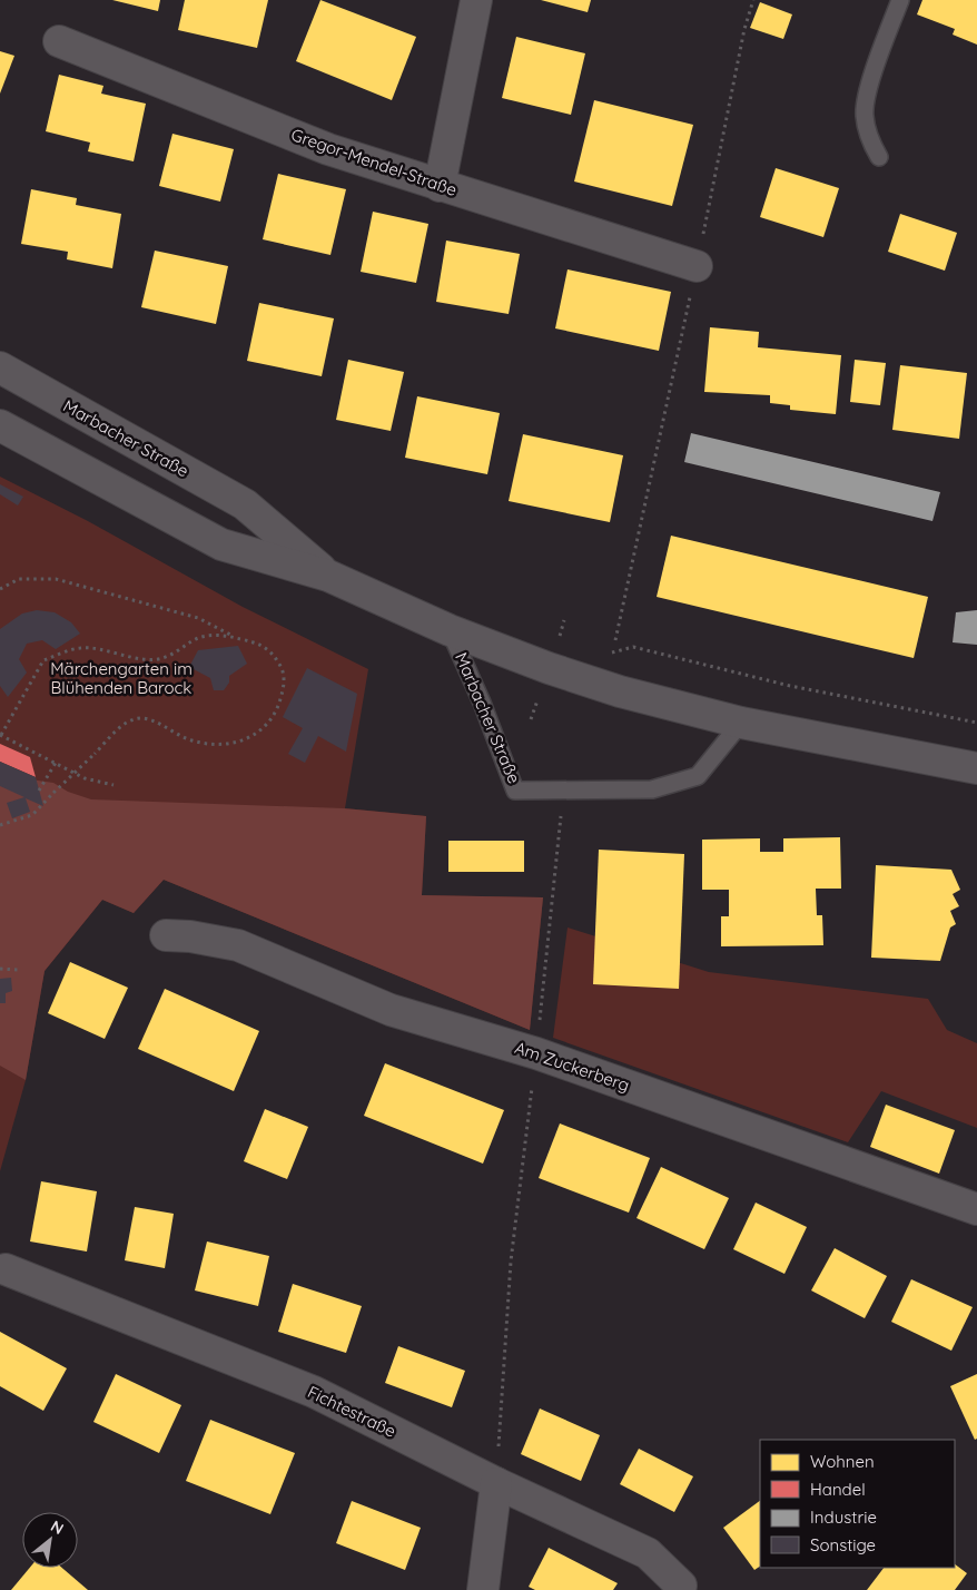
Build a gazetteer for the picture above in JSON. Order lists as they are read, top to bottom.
{
  "streets": {
    "street": [
      "Gregor-Mendel-Straße",
      "Marbacher Straße",
      "Am Zuckerberg",
      "Fichtestraße"
    ]
  },
  "parks": ["Märchengarten im Blühenden Barock"],
  "legend": [
    "Wohnen",
    "Handel",
    "Industrie",
    "Sonstige"
  ],
  "north": "top right"
}
